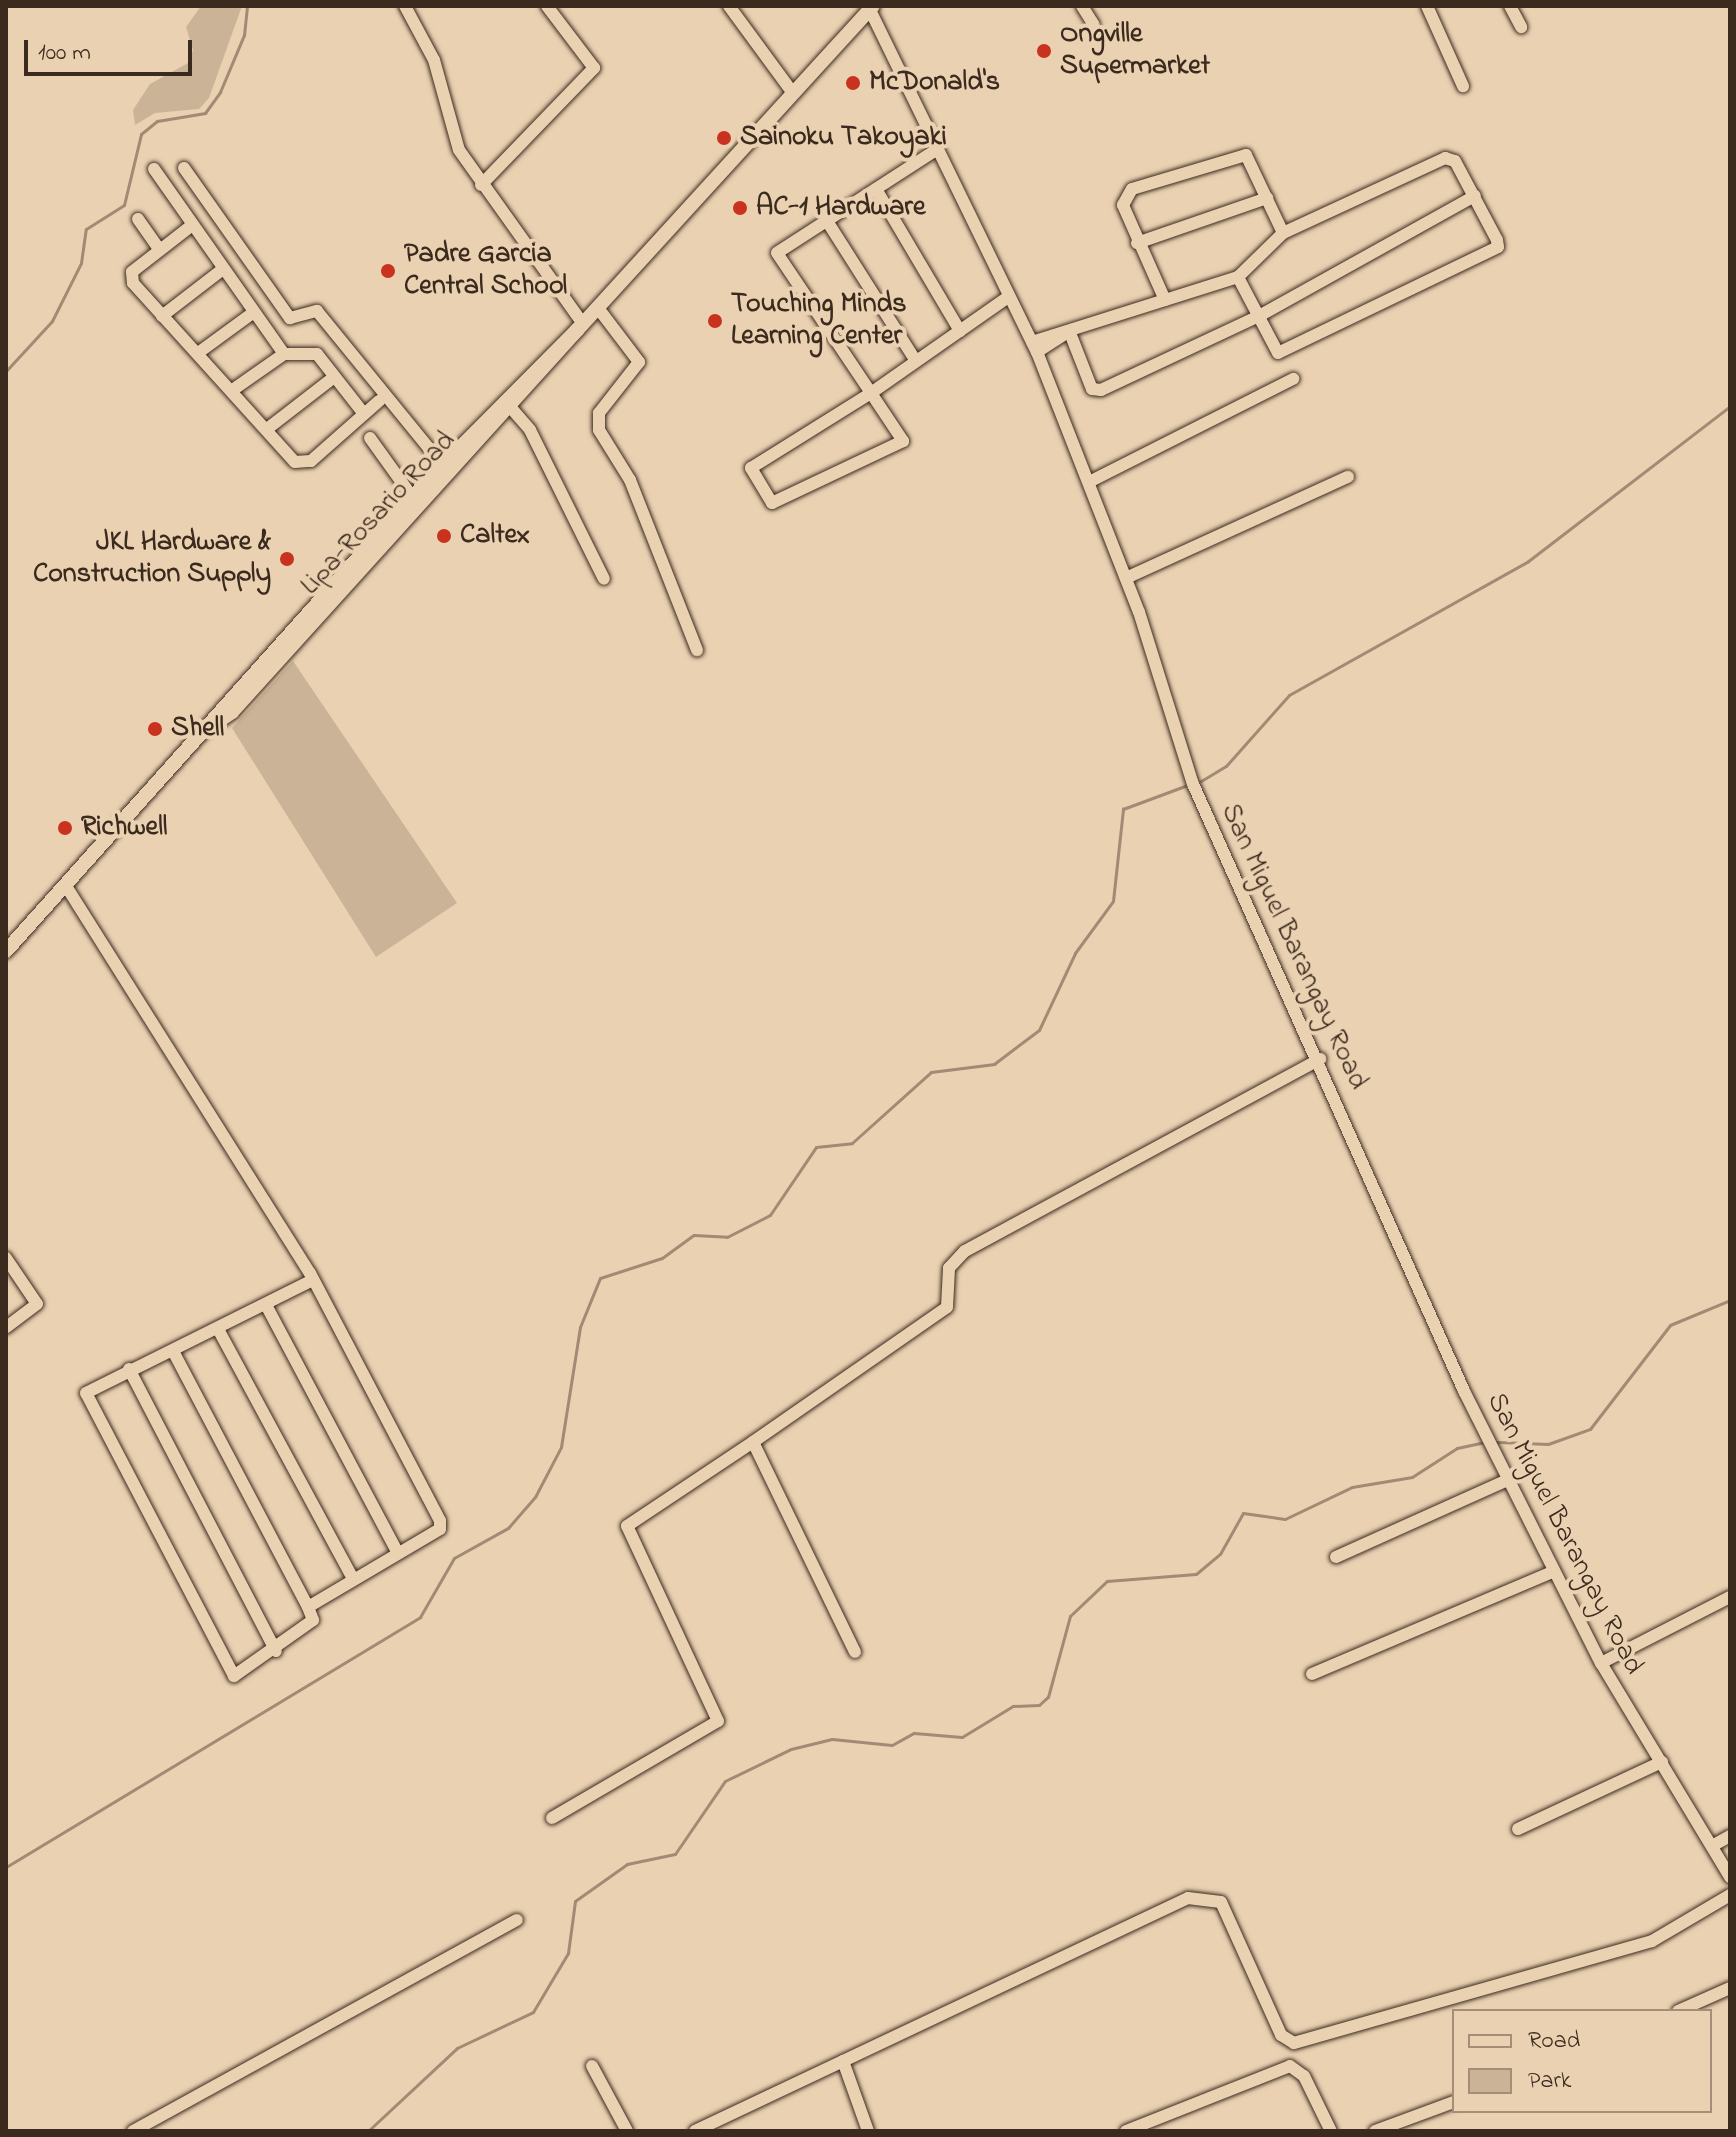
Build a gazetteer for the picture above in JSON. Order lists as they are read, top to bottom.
{
  "streets": {
    "main road": ["Lipa-Rosario Road"],
    "street": ["San Miguel Barangay Road"]
  },
  "crossings": [
    ["Lipa-Rosario Road", "San Miguel Barangay Road"]
  ],
  "places": [
    "Ongville Supermarket",
    "McDonald's",
    "Sainoku Takoyaki",
    "AC-1 Hardware",
    "Padre Garcia Central School",
    "Touching Minds Learning Center",
    "Caltex",
    "JKL Hardware & Construction Supply",
    "Shell",
    "Richwell"
  ],
  "legend": ["Road", "Park"],
  "scale_bar": "100 m"
}
